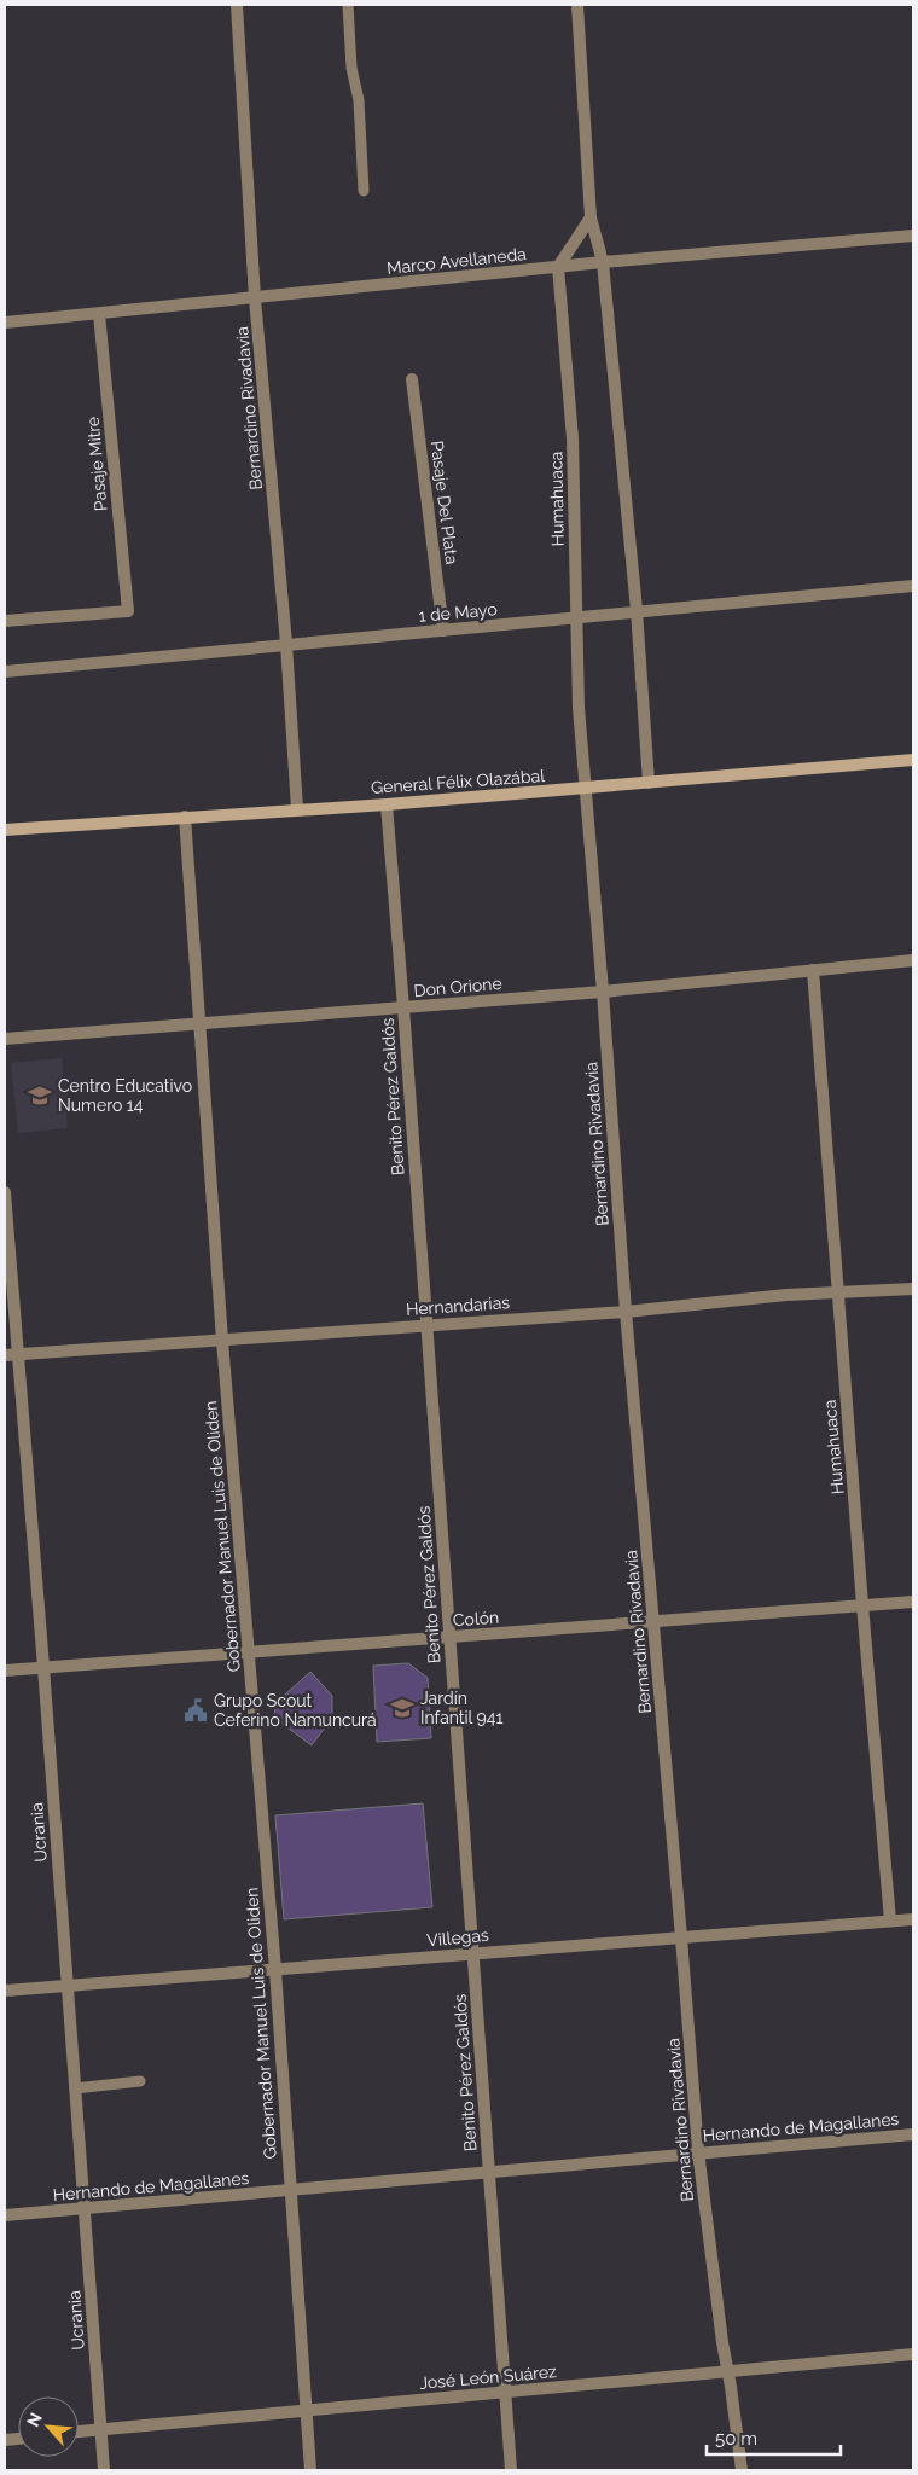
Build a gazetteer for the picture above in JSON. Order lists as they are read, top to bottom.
{
  "streets": {
    "street": [
      "Marco Avellaneda",
      "Bernardino Rivadavia",
      "Pasaje Mitre",
      "Humahuaca",
      "Pasaje Del Plata",
      "1 de Mayo",
      "General Félix Olazábal",
      "Don Orione",
      "Benito Pérez Galdós",
      "Hernandarias",
      "Gobernador Manuel Luis de Oliden",
      "Colón",
      "Ucrania",
      "Villegas",
      "Hernando de Magallanes",
      "José León Suárez"
    ]
  },
  "crossings": [
    ["Marco Avellaneda", "Bernardino Rivadavia"],
    ["Marco Avellaneda", "Pasaje Mitre"],
    ["Marco Avellaneda", "Humahuaca"],
    ["Bernardino Rivadavia", "Humahuaca"],
    ["Bernardino Rivadavia", "1 de Mayo"],
    ["Bernardino Rivadavia", "General Félix Olazábal"],
    ["Bernardino Rivadavia", "Don Orione"],
    ["Bernardino Rivadavia", "Hernandarias"],
    ["Bernardino Rivadavia", "Colón"],
    ["Bernardino Rivadavia", "Villegas"],
    ["Bernardino Rivadavia", "Hernando de Magallanes"],
    ["Bernardino Rivadavia", "José León Suárez"],
    ["Humahuaca", "1 de Mayo"],
    ["Humahuaca", "General Félix Olazábal"],
    ["Humahuaca", "Don Orione"],
    ["Humahuaca", "Hernandarias"],
    ["Humahuaca", "Colón"],
    ["Humahuaca", "Villegas"],
    ["Pasaje Del Plata", "1 de Mayo"],
    ["General Félix Olazábal", "Benito Pérez Galdós"],
    ["General Félix Olazábal", "Gobernador Manuel Luis de Oliden"],
    ["Don Orione", "Benito Pérez Galdós"],
    ["Don Orione", "Gobernador Manuel Luis de Oliden"],
    ["Benito Pérez Galdós", "Hernandarias"],
    ["Benito Pérez Galdós", "Colón"],
    ["Benito Pérez Galdós", "Villegas"],
    ["Benito Pérez Galdós", "Hernando de Magallanes"],
    ["Benito Pérez Galdós", "José León Suárez"],
    ["Hernandarias", "Gobernador Manuel Luis de Oliden"],
    ["Hernandarias", "Ucrania"],
    ["Gobernador Manuel Luis de Oliden", "Colón"],
    ["Gobernador Manuel Luis de Oliden", "Villegas"],
    ["Gobernador Manuel Luis de Oliden", "Hernando de Magallanes"],
    ["Gobernador Manuel Luis de Oliden", "José León Suárez"],
    ["Colón", "Ucrania"],
    ["Ucrania", "Villegas"],
    ["Ucrania", "Hernando de Magallanes"],
    ["Ucrania", "José León Suárez"]
  ],
  "places": {
    "school or university": ["Centro Educativo Numero 14", "Jardín Infantil 941"],
    "public building": ["Grupo Scout Ceferino Namuncurá"]
  },
  "scale_bar": "50 m",
  "north": "top left"
}
